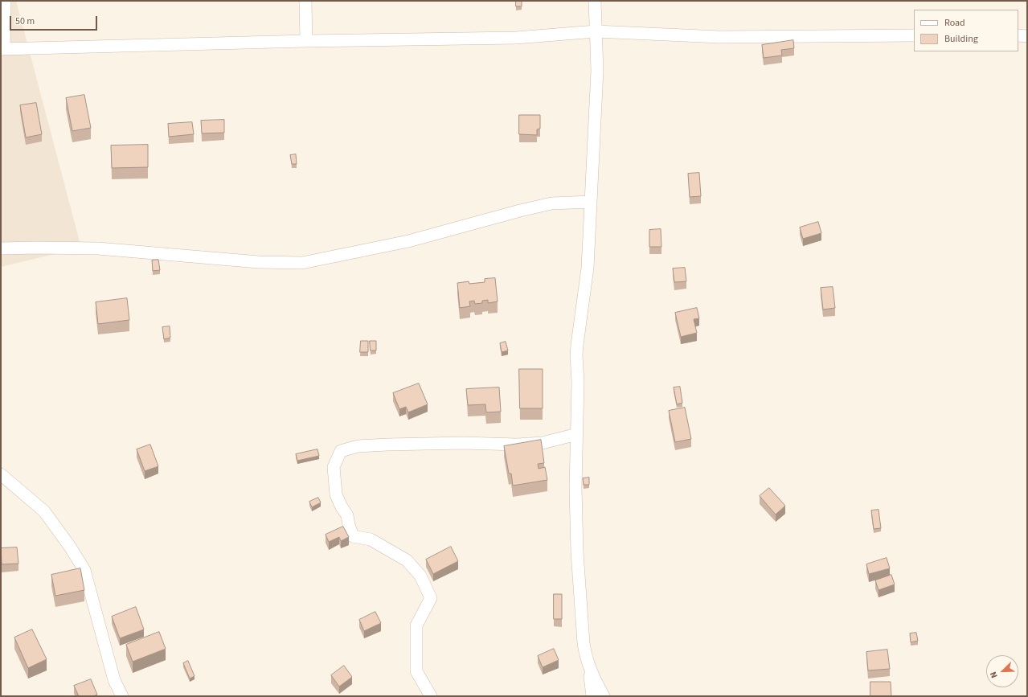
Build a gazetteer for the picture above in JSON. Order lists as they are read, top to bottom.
{
  "legend": ["Road", "Building"],
  "scale_bar": "50 m",
  "north": "bottom left"
}
